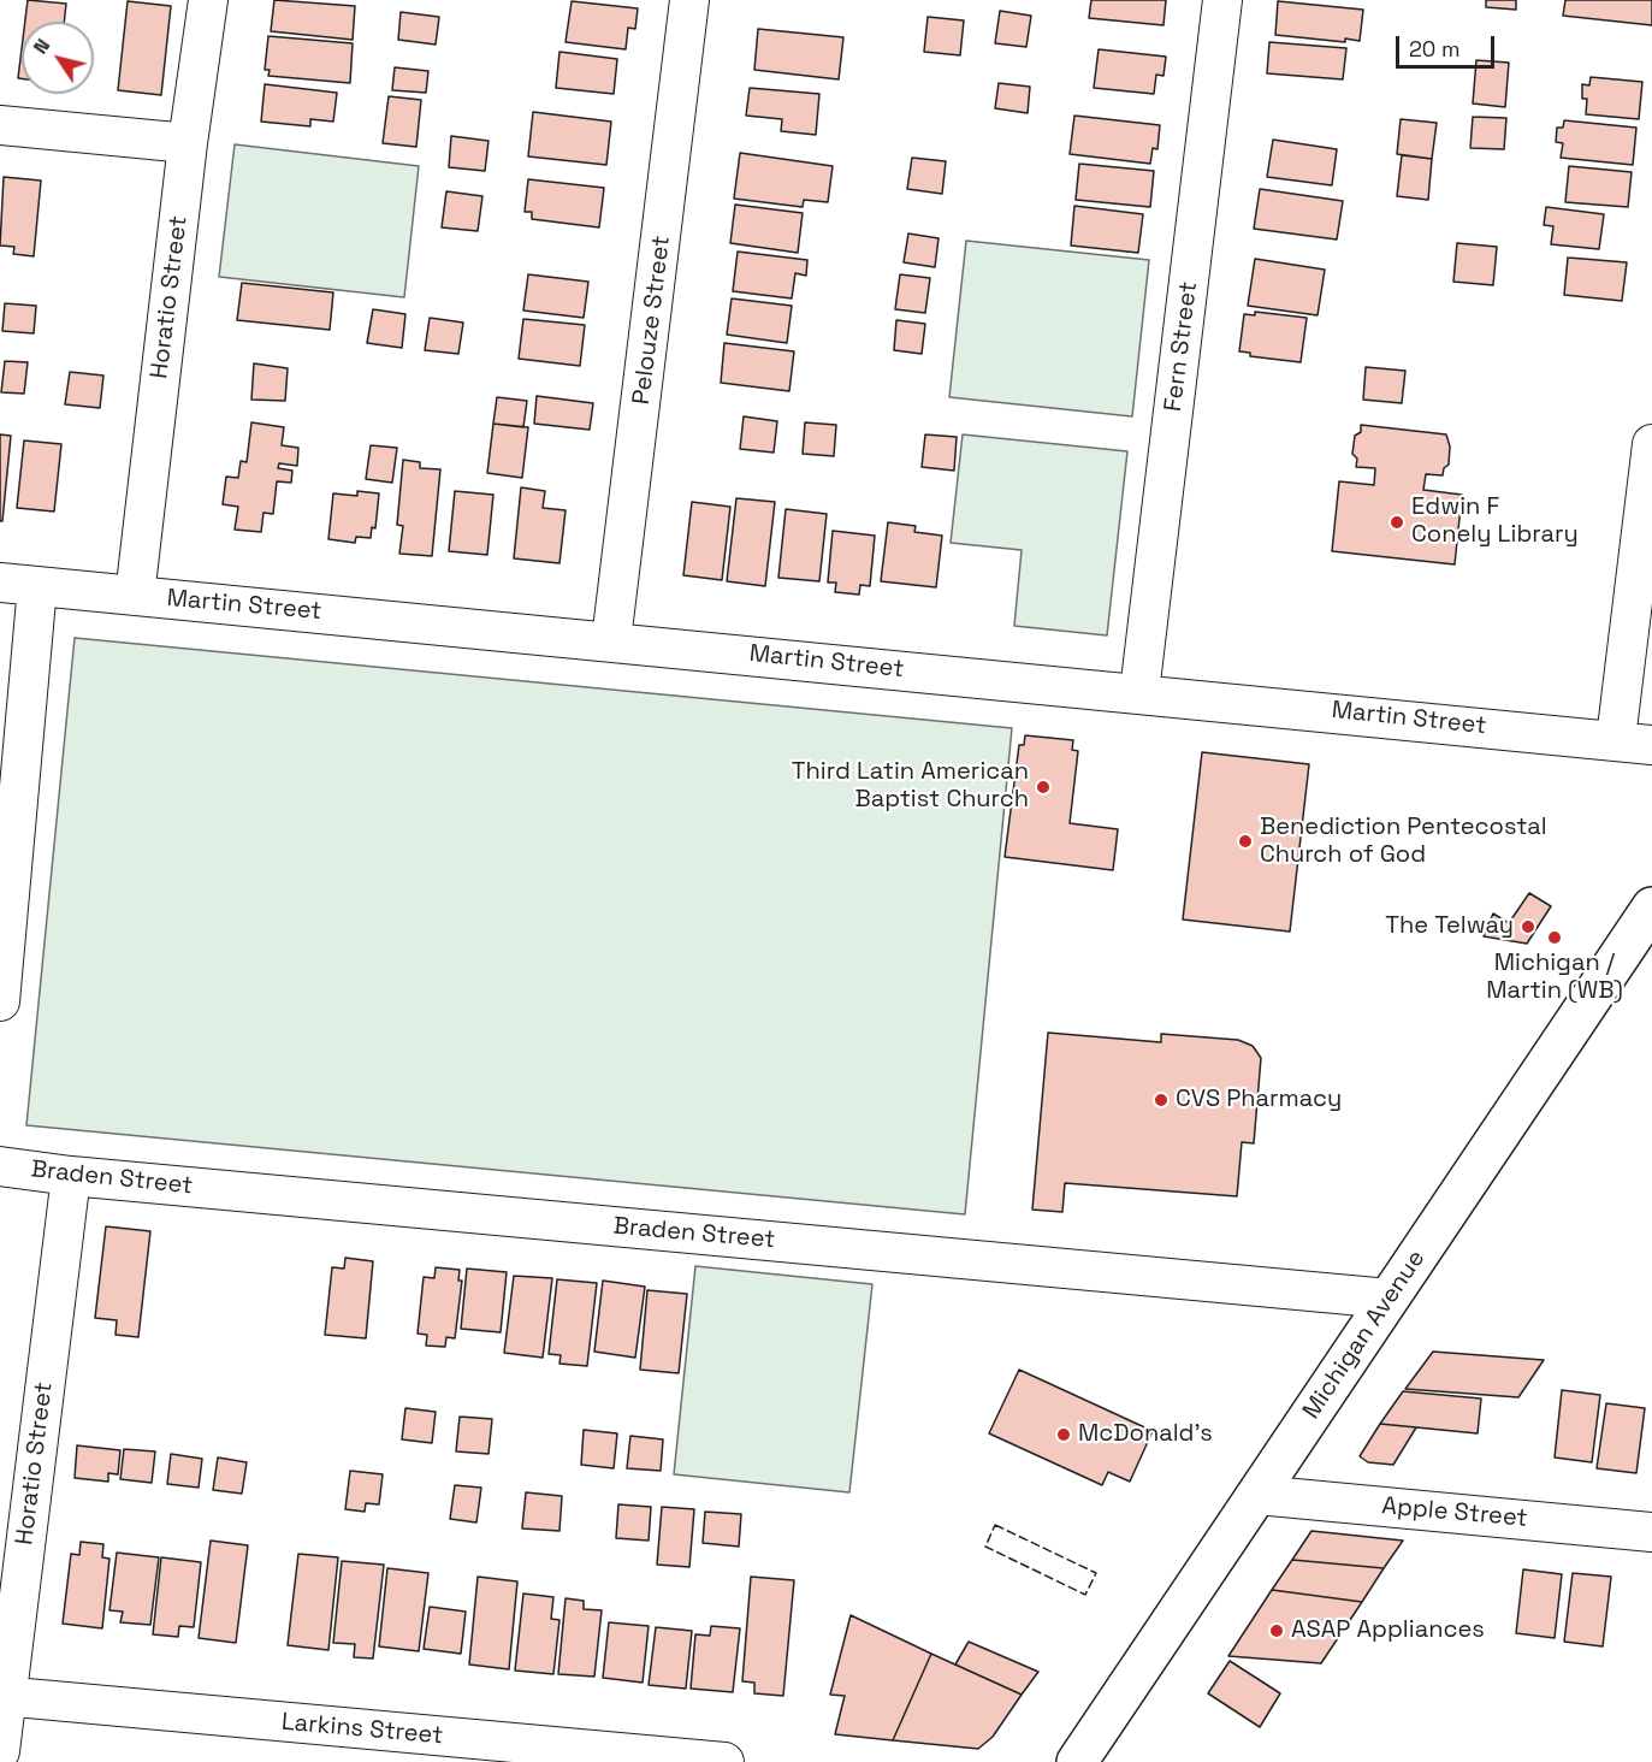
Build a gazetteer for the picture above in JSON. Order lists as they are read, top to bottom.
{
  "streets": {
    "main road": ["Michigan Avenue"],
    "street": [
      "Horatio Street",
      "Pelouze Street",
      "Fern Street",
      "Martin Street",
      "Braden Street",
      "Apple Street",
      "Larkins Street"
    ]
  },
  "crossings": [
    ["Horatio Street", "Martin Street"],
    ["Horatio Street", "Braden Street"],
    ["Horatio Street", "Larkins Street"],
    ["Pelouze Street", "Martin Street"],
    ["Fern Street", "Martin Street"],
    ["Braden Street", "Michigan Avenue"],
    ["Michigan Avenue", "Apple Street"]
  ],
  "places": [
    "Edwin F Conely Library",
    "Third Latin American Baptist Church",
    "Benediction Pentecostal Church of God",
    "The Telway",
    "Michigan / Martin (WB)",
    "CVS Pharmacy",
    "McDonald's",
    "ASAP Appliances"
  ],
  "scale_bar": "20 m",
  "north": "top left"
}
